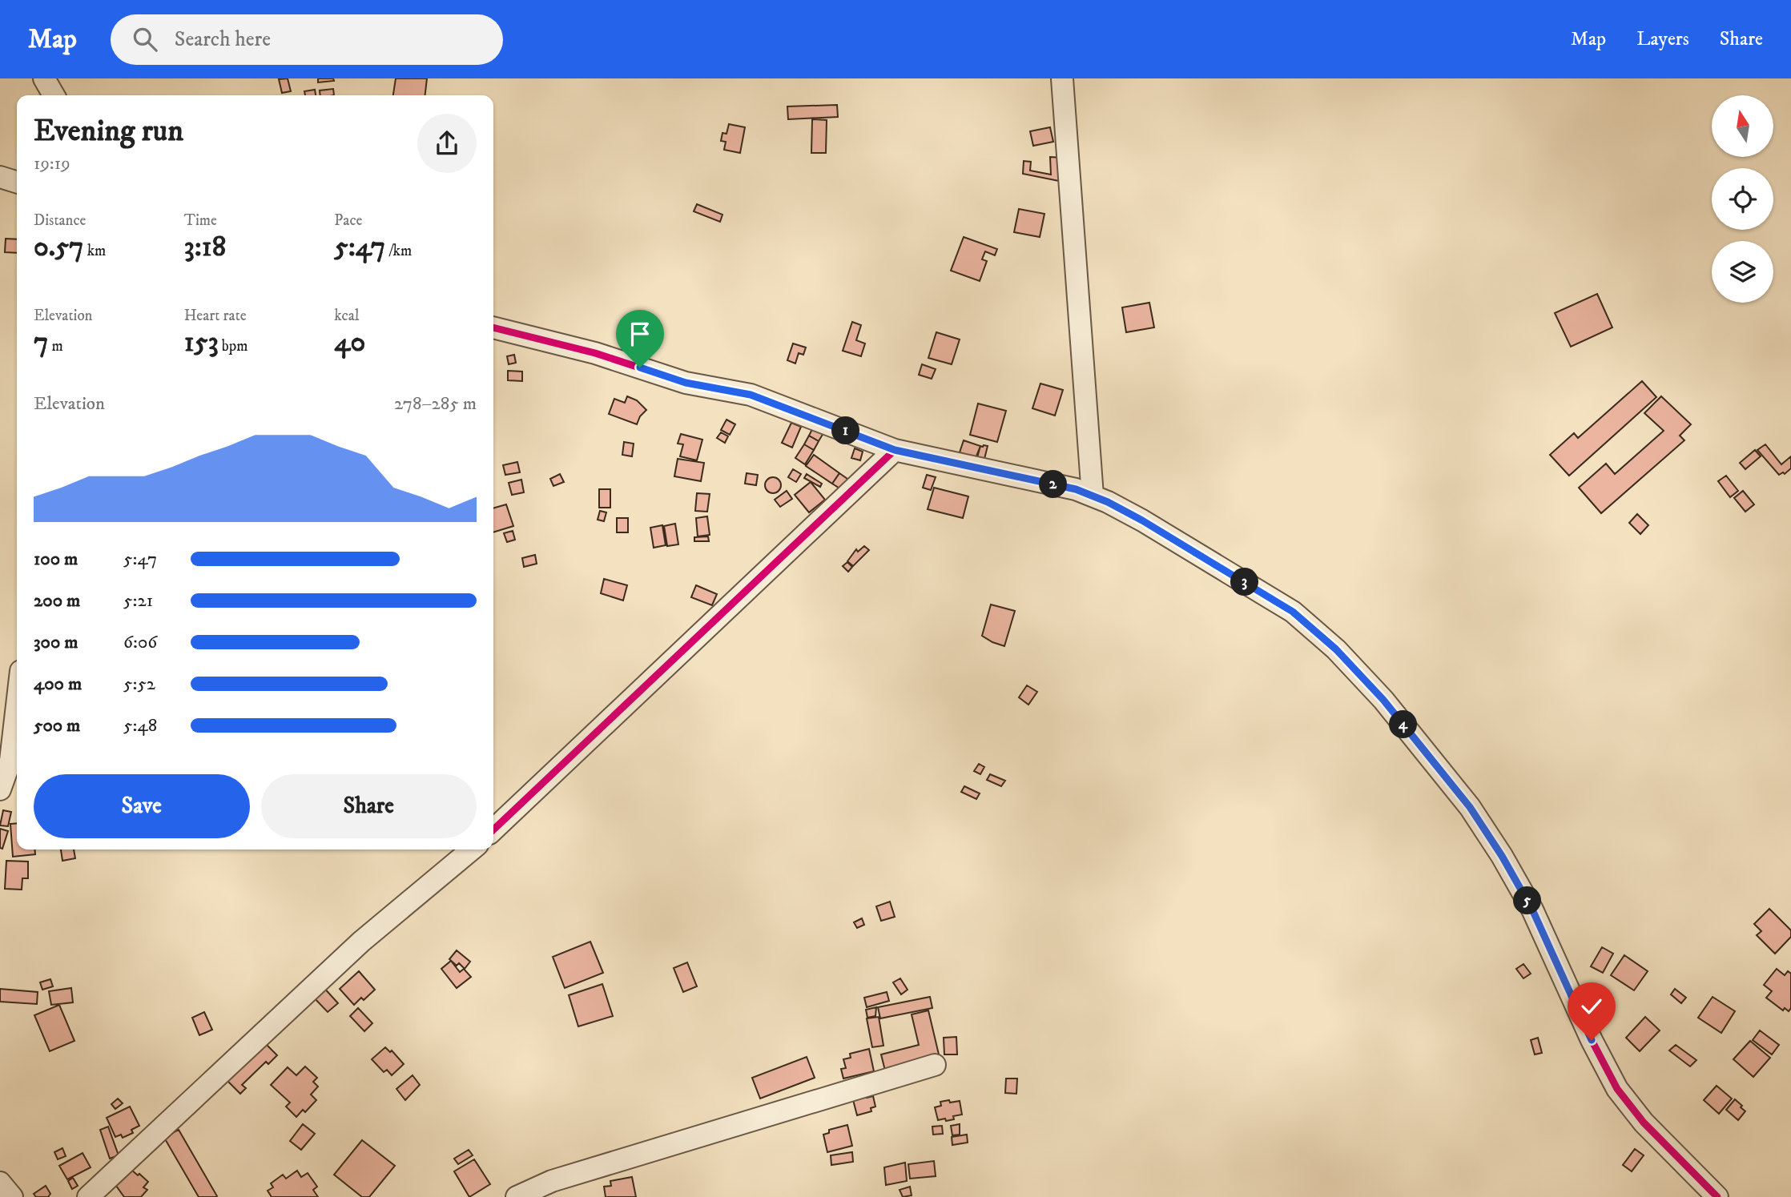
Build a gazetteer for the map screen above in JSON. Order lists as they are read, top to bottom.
{
  "north": "top",
  "page": {
    "header": "Map",
    "search": "Search here",
    "nav": ["Map", "Layers", "Share"],
    "heading": ["Evening run", "19:19"],
    "stats": [
      ["Distance", "0.57 km"],
      ["Time", "3:18"],
      ["Pace", "5:47 /km"],
      ["Elevation", "7 m"],
      ["Heart rate", "153 bpm"],
      ["kcal", "40"]
    ],
    "chart": ["Elevation", "278–285 m"],
    "pins": [
      "1",
      "2",
      "3",
      "4",
      "5"
    ],
    "list": [
      {
        "name": "100 m",
        "note": "5:47"
      },
      {
        "name": "200 m",
        "note": "5:21"
      },
      {
        "name": "300 m",
        "note": "6:06"
      },
      {
        "name": "400 m",
        "note": "5:52"
      },
      {
        "name": "500 m",
        "note": "5:48"
      }
    ],
    "buttons": ["Save", "Share"]
  }
}
